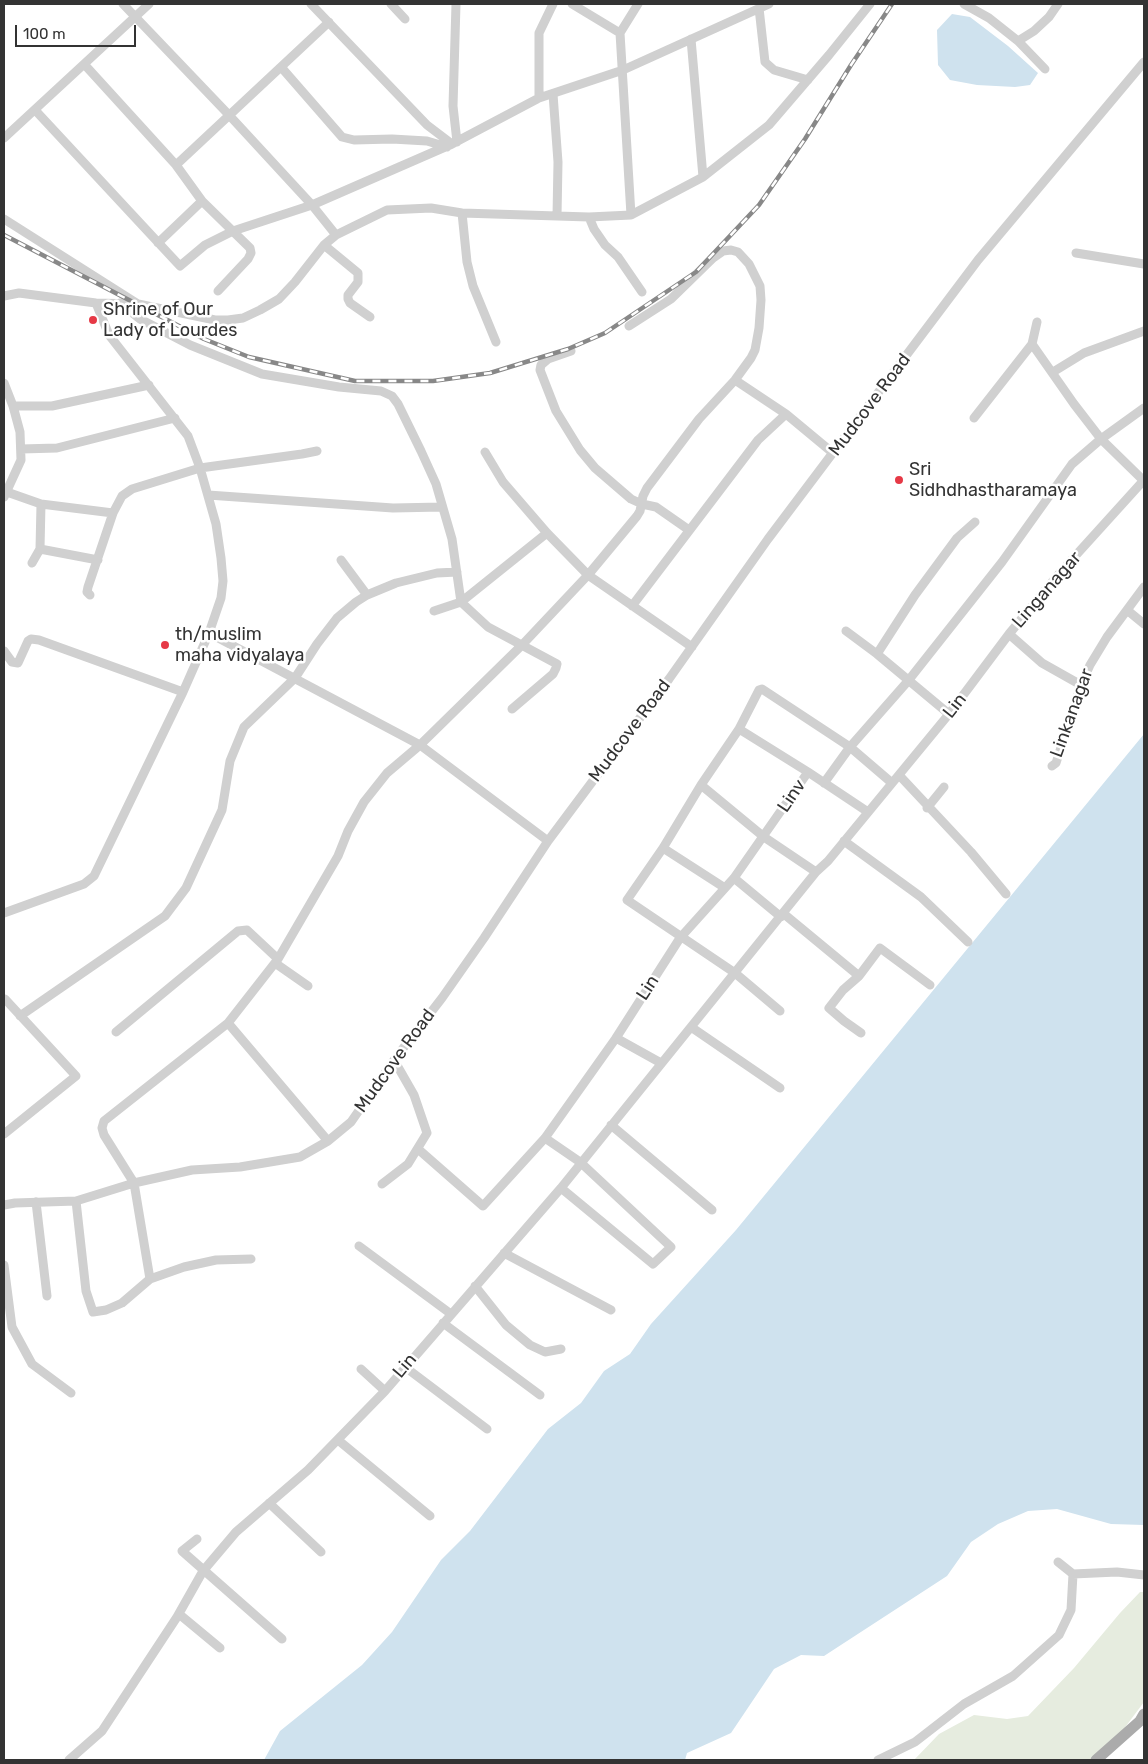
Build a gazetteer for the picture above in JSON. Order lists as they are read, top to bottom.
{
  "streets": {
    "street": [
      "Mudcove Road",
      "Linganagar",
      "Lin",
      "Linkanagar",
      "Linv"
    ]
  },
  "crossings": [
    ["Linganagar", "Lin"],
    ["Linganagar", "Linkanagar"],
    ["Lin", "Linv"]
  ],
  "places": ["Shrine of Our Lady of Lourdes", "Sri Sidhdhastharamaya", "th/muslim maha vidyalaya"],
  "scale_bar": "100 m"
}
